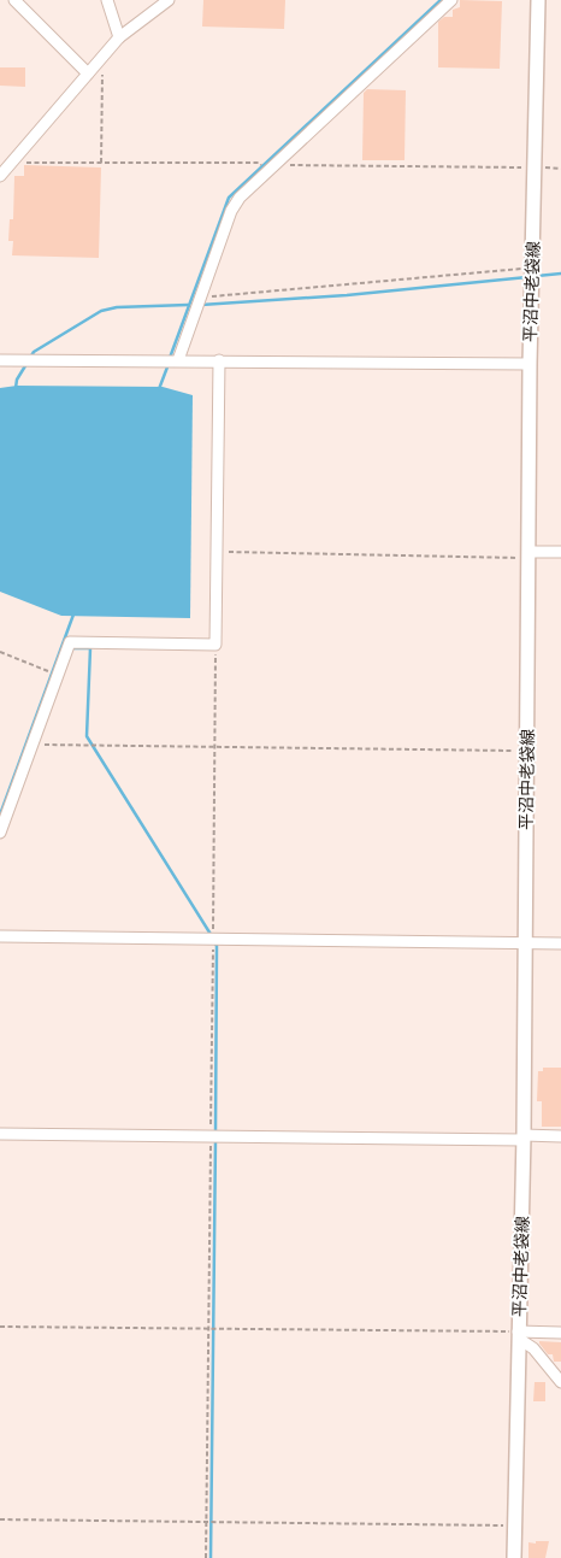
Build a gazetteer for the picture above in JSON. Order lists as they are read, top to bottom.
{
  "streets": {
    "main road": ["平沼中老袋線"]
  }
}
